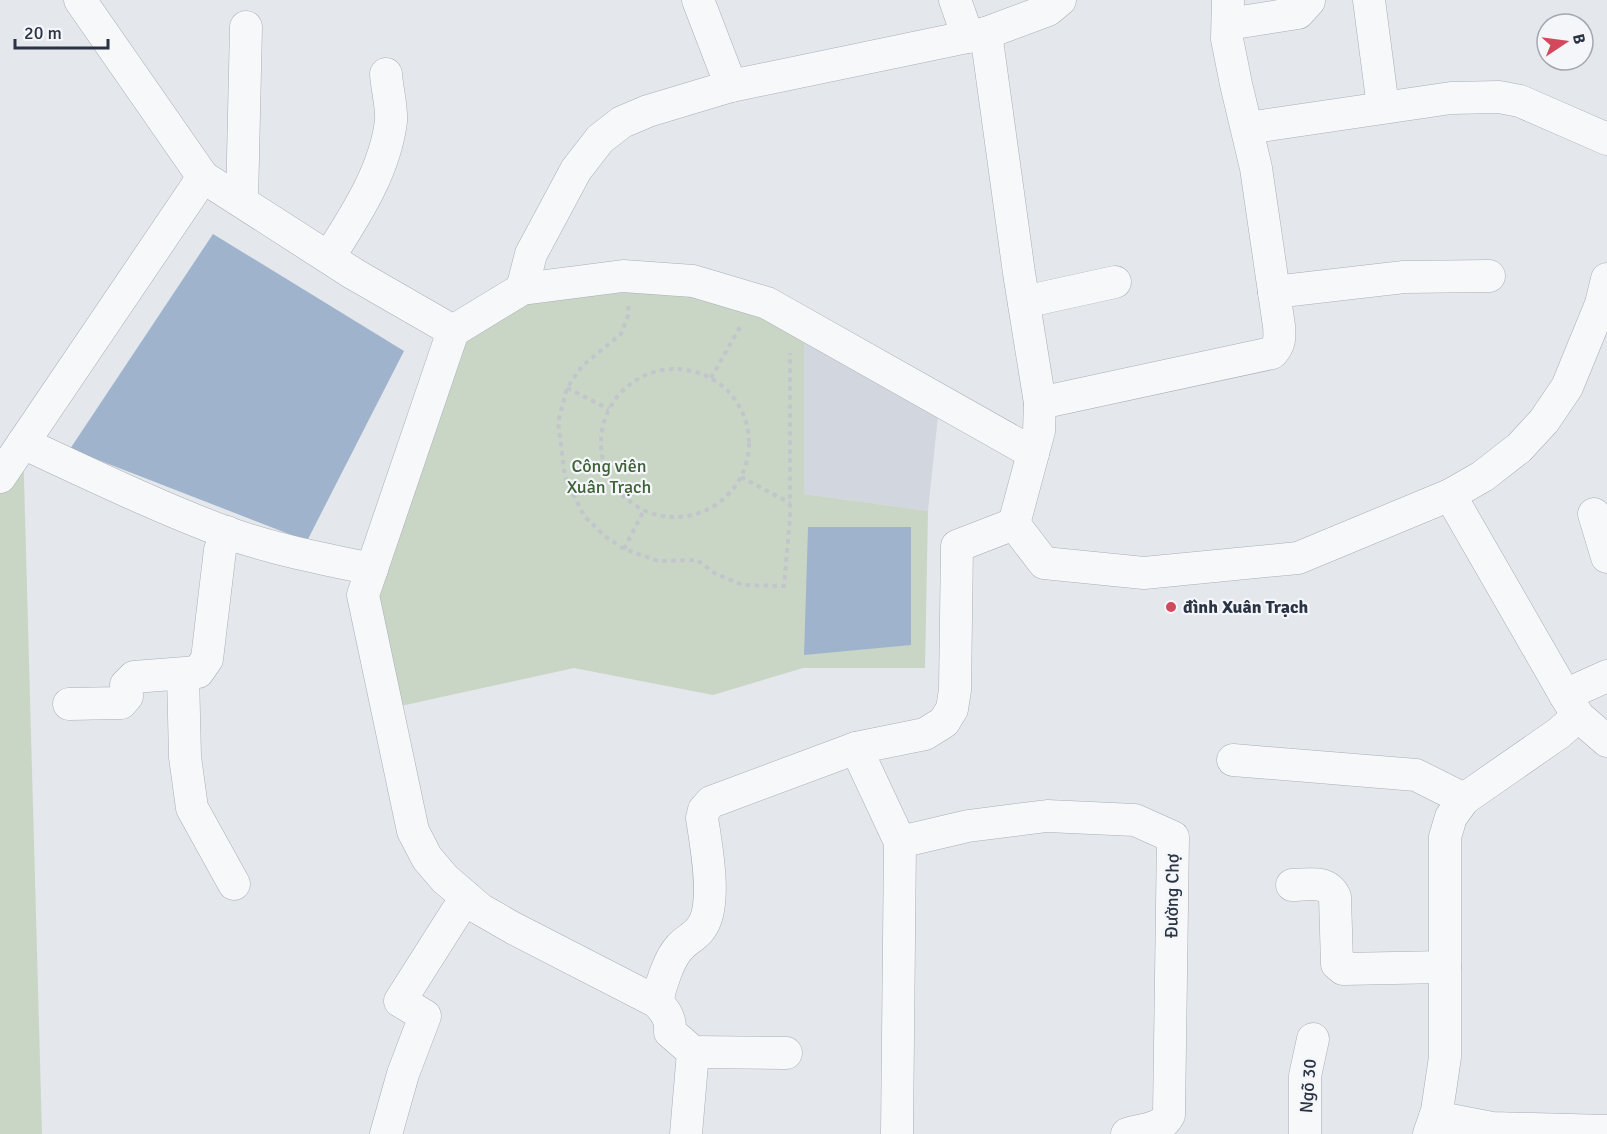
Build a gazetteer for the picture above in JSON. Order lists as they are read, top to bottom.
{
  "streets": {
    "street": ["Đường Chợ", "Ngõ 30"]
  },
  "parks": ["Công viên Xuân Trạch"],
  "places": ["đình Xuân Trạch"],
  "scale_bar": "20 m",
  "north": "right"
}
